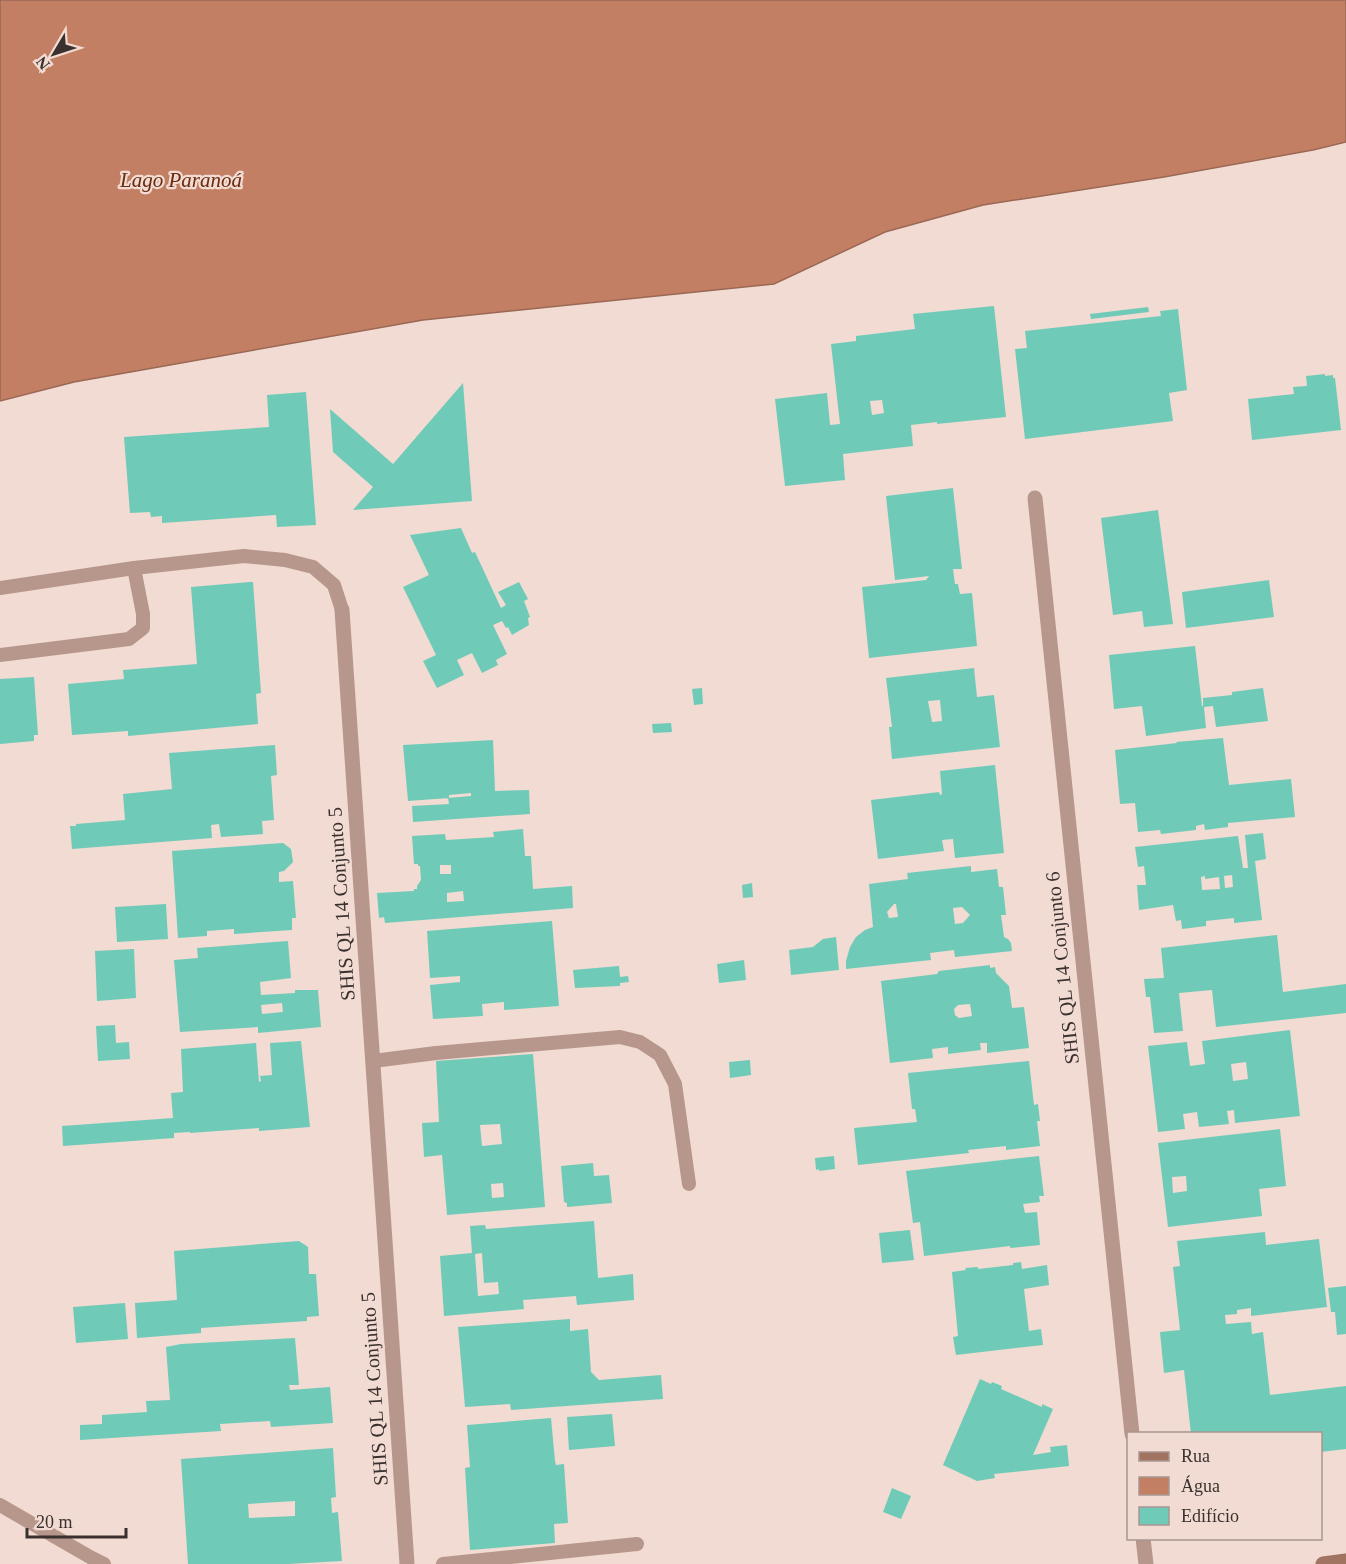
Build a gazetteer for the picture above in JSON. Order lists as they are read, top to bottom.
{
  "streets": {
    "street": ["SHIS QL 14 Conjunto 5", "SHIS QL 14 Conjunto 6"]
  },
  "water": ["Lago Paranoá"],
  "legend": ["Rua", "Água", "Edifício"],
  "scale_bar": "20 m",
  "north": "bottom left"
}
